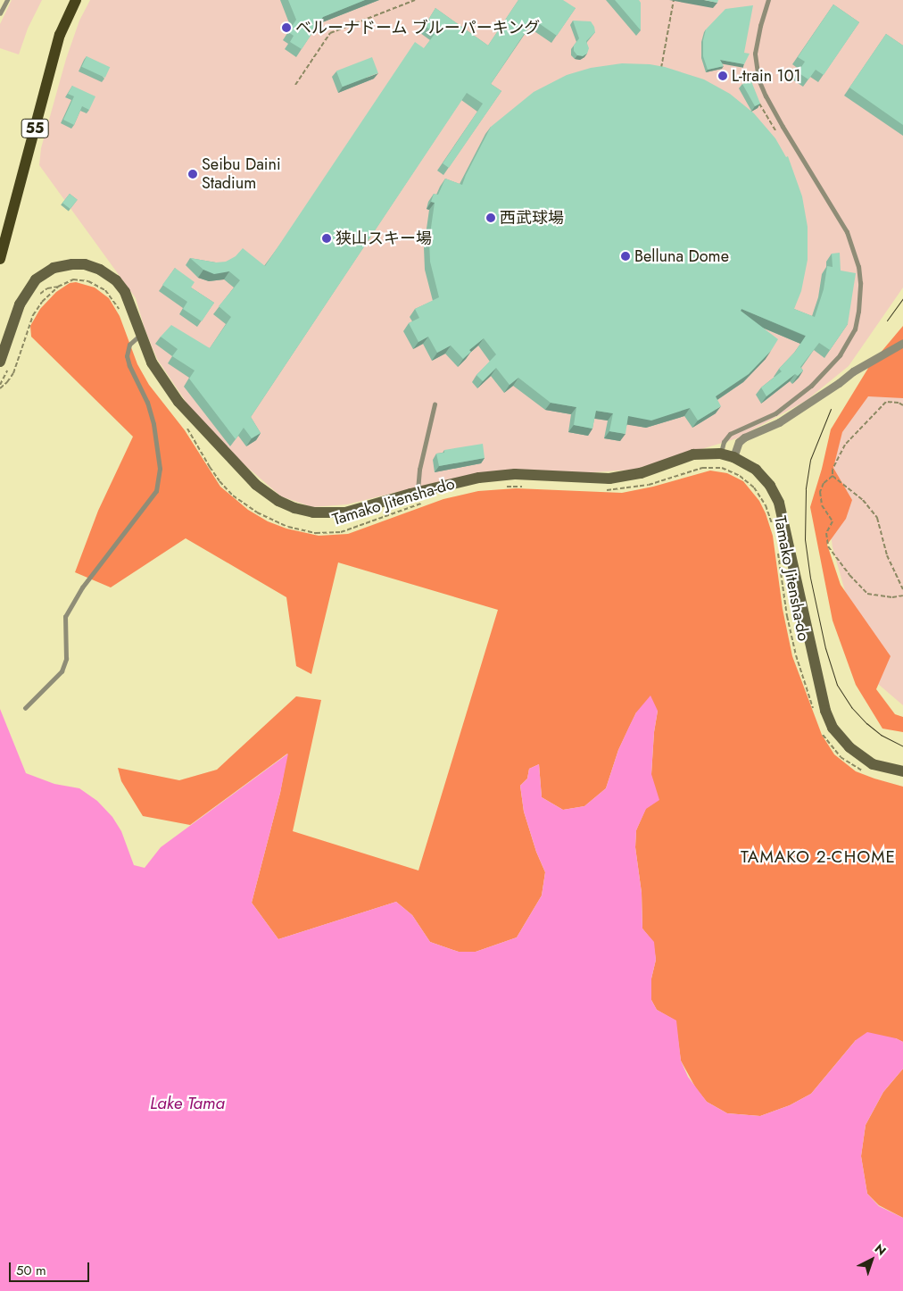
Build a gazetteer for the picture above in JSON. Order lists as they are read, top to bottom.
{
  "streets": {
    "main road": ["55"],
    "path": ["Tamako Jitensha-do"]
  },
  "districts": ["TAMAKO 2-CHOME"],
  "water": ["Lake Tama"],
  "places": [
    "ベルーナドーム ブルーパーキング",
    "L-train 101",
    "Seibu Daini Stadium",
    "西武球場",
    "狭山スキー場",
    "Belluna Dome"
  ],
  "scale_bar": "50 m",
  "north": "top right"
}
